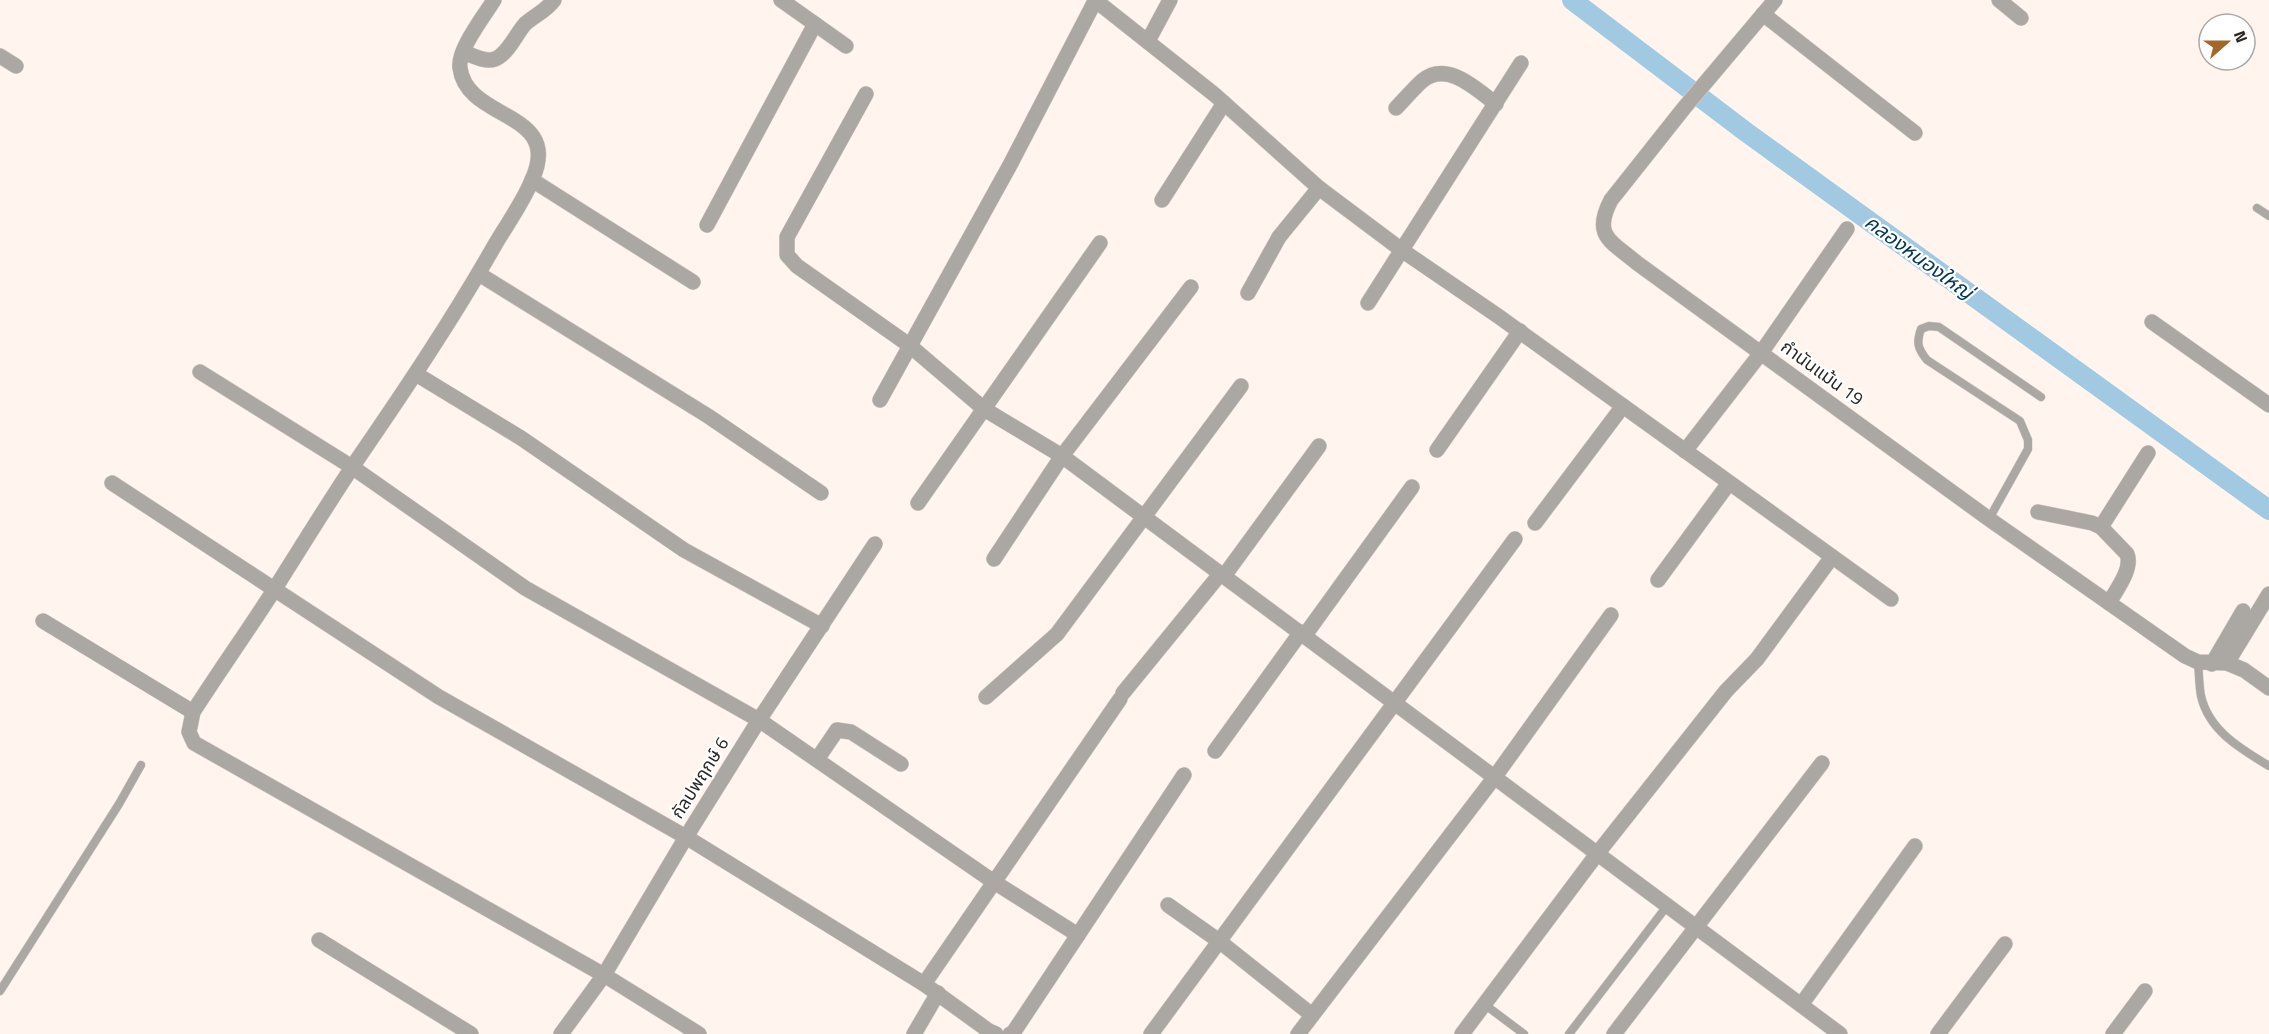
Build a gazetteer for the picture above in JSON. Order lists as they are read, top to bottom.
{
  "streets": {
    "street": ["กำนันแม้น 19", "กัลปพฤกษ์ 6"]
  },
  "water": ["คลองหนองใหญ่"],
  "north": "right"
}
